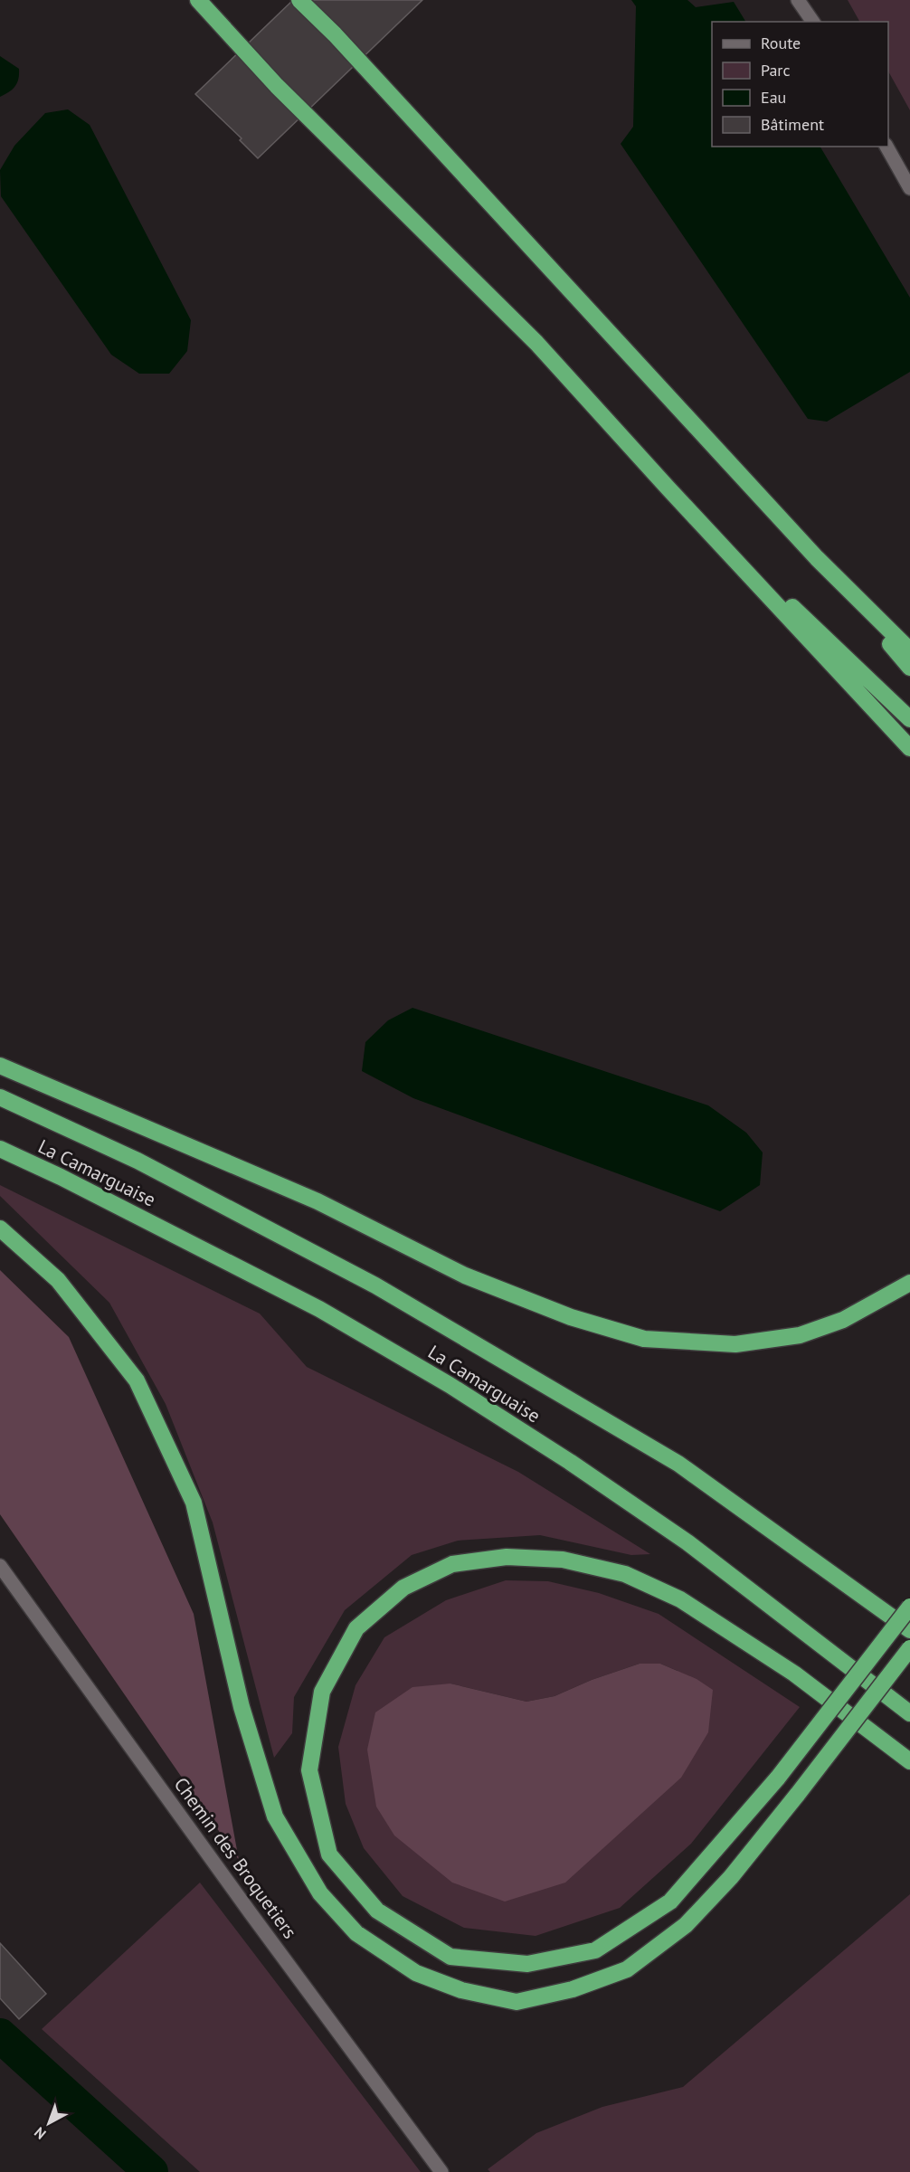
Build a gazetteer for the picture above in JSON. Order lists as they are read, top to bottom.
{
  "streets": {
    "highway": ["La Camarguaise"],
    "street": ["Chemin des Broquetiers"]
  },
  "legend": [
    "Route",
    "Parc",
    "Eau",
    "Bâtiment"
  ],
  "north": "bottom left"
}
